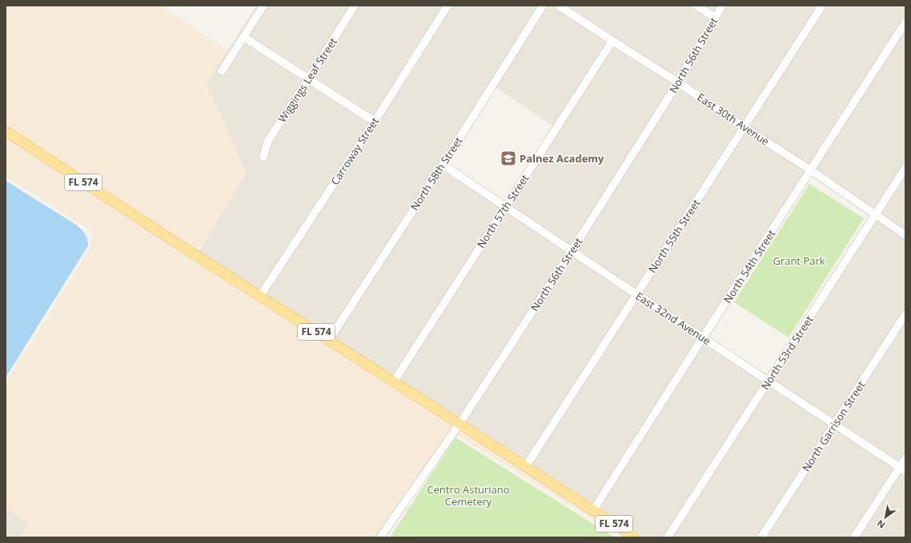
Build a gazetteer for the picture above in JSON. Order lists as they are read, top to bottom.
{
  "streets": {
    "main road": ["FL 574"],
    "street": [
      "North 56th Street",
      "Wiggings Leaf Street",
      "East 30th Avenue",
      "Carroway Street",
      "North 58th Street",
      "North 57th Street",
      "North 55th Street",
      "North 54th Street",
      "East 32nd Avenue",
      "North 53rd Street",
      "North Garrison Street"
    ]
  },
  "crossings": [
    ["North 56th Street", "East 30th Avenue"],
    ["North 56th Street", "FL 574"],
    ["North 56th Street", "East 32nd Avenue"],
    ["East 30th Avenue", "North 57th Street"],
    ["East 30th Avenue", "North 55th Street"],
    ["East 30th Avenue", "North 54th Street"],
    ["East 30th Avenue", "North 53rd Street"],
    ["Carroway Street", "FL 574"],
    ["North 58th Street", "FL 574"],
    ["North 58th Street", "East 32nd Avenue"],
    ["FL 574", "North 57th Street"],
    ["FL 574", "North 55th Street"],
    ["FL 574", "North 54th Street"],
    ["North 57th Street", "East 32nd Avenue"],
    ["North 55th Street", "East 32nd Avenue"],
    ["North 54th Street", "East 32nd Avenue"],
    ["East 32nd Avenue", "North 53rd Street"],
    ["East 32nd Avenue", "North Garrison Street"]
  ],
  "parks": ["Grant Park", "Centro Asturiano Cemetery"],
  "places": {
    "school or university": ["Palnez Academy"]
  },
  "north": "bottom left"
}
